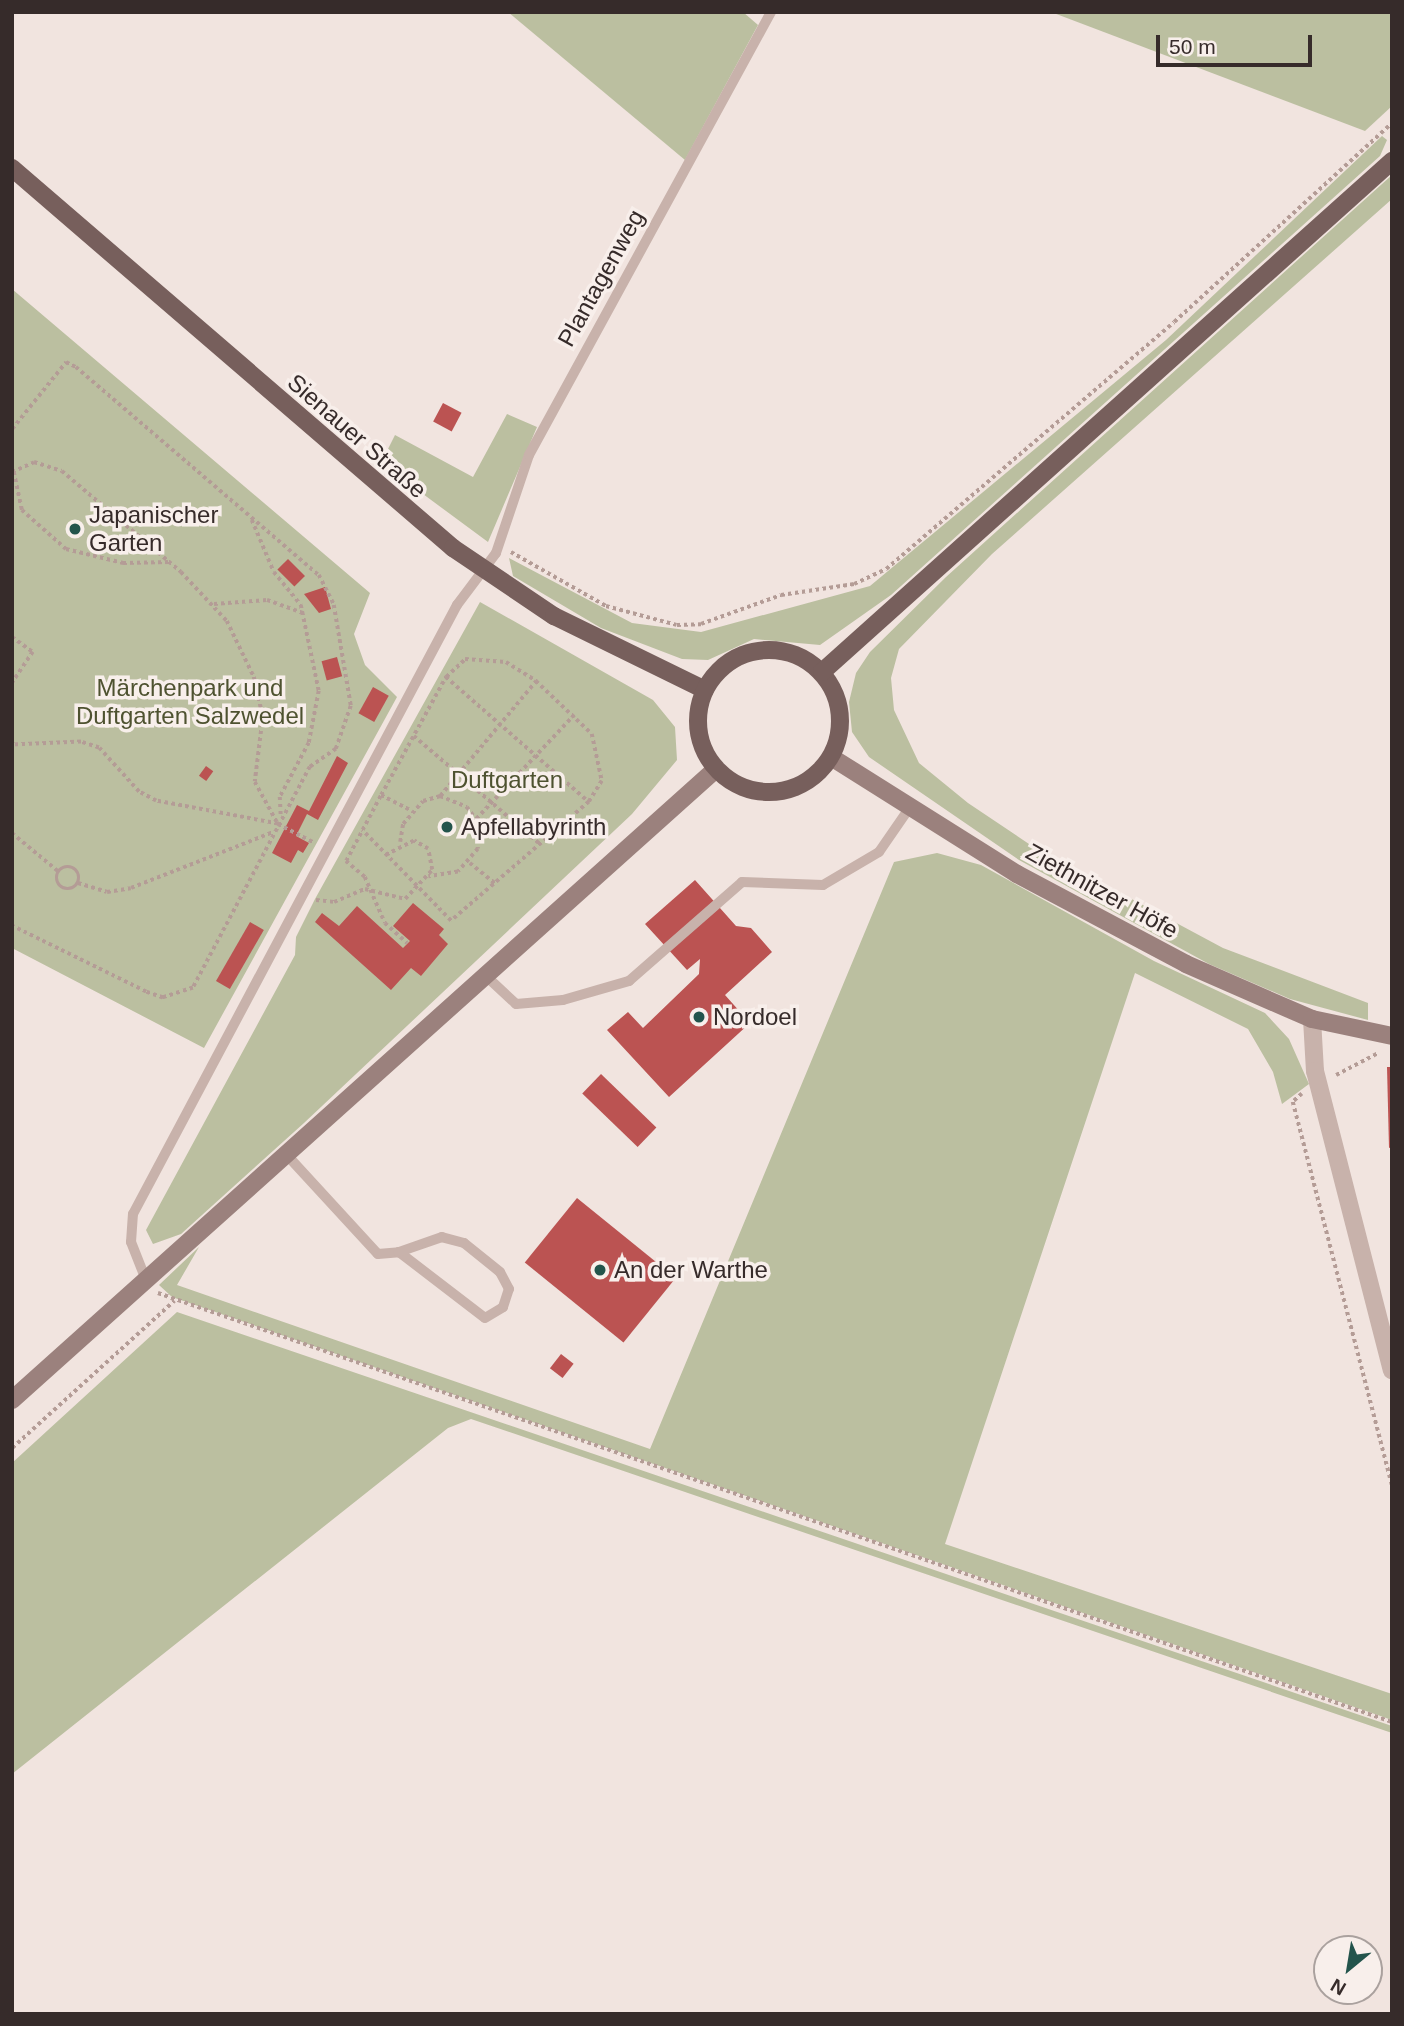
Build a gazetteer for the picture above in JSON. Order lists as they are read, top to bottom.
{
  "streets": {
    "main road": ["Sienauer Straße", "Ziethnitzer Höfe"],
    "lane": ["Plantagenweg"]
  },
  "crossings": [
    ["Plantagenweg", "Sienauer Straße"],
    ["Sienauer Straße", "Ziethnitzer Höfe"]
  ],
  "parks": ["Märchenpark und Duftgarten Salzwedel", "Duftgarten"],
  "places": [
    "Japanischer Garten",
    "Apfellabyrinth",
    "Nordoel",
    "An der Warthe"
  ],
  "scale_bar": "50 m",
  "north": "bottom left"
}
